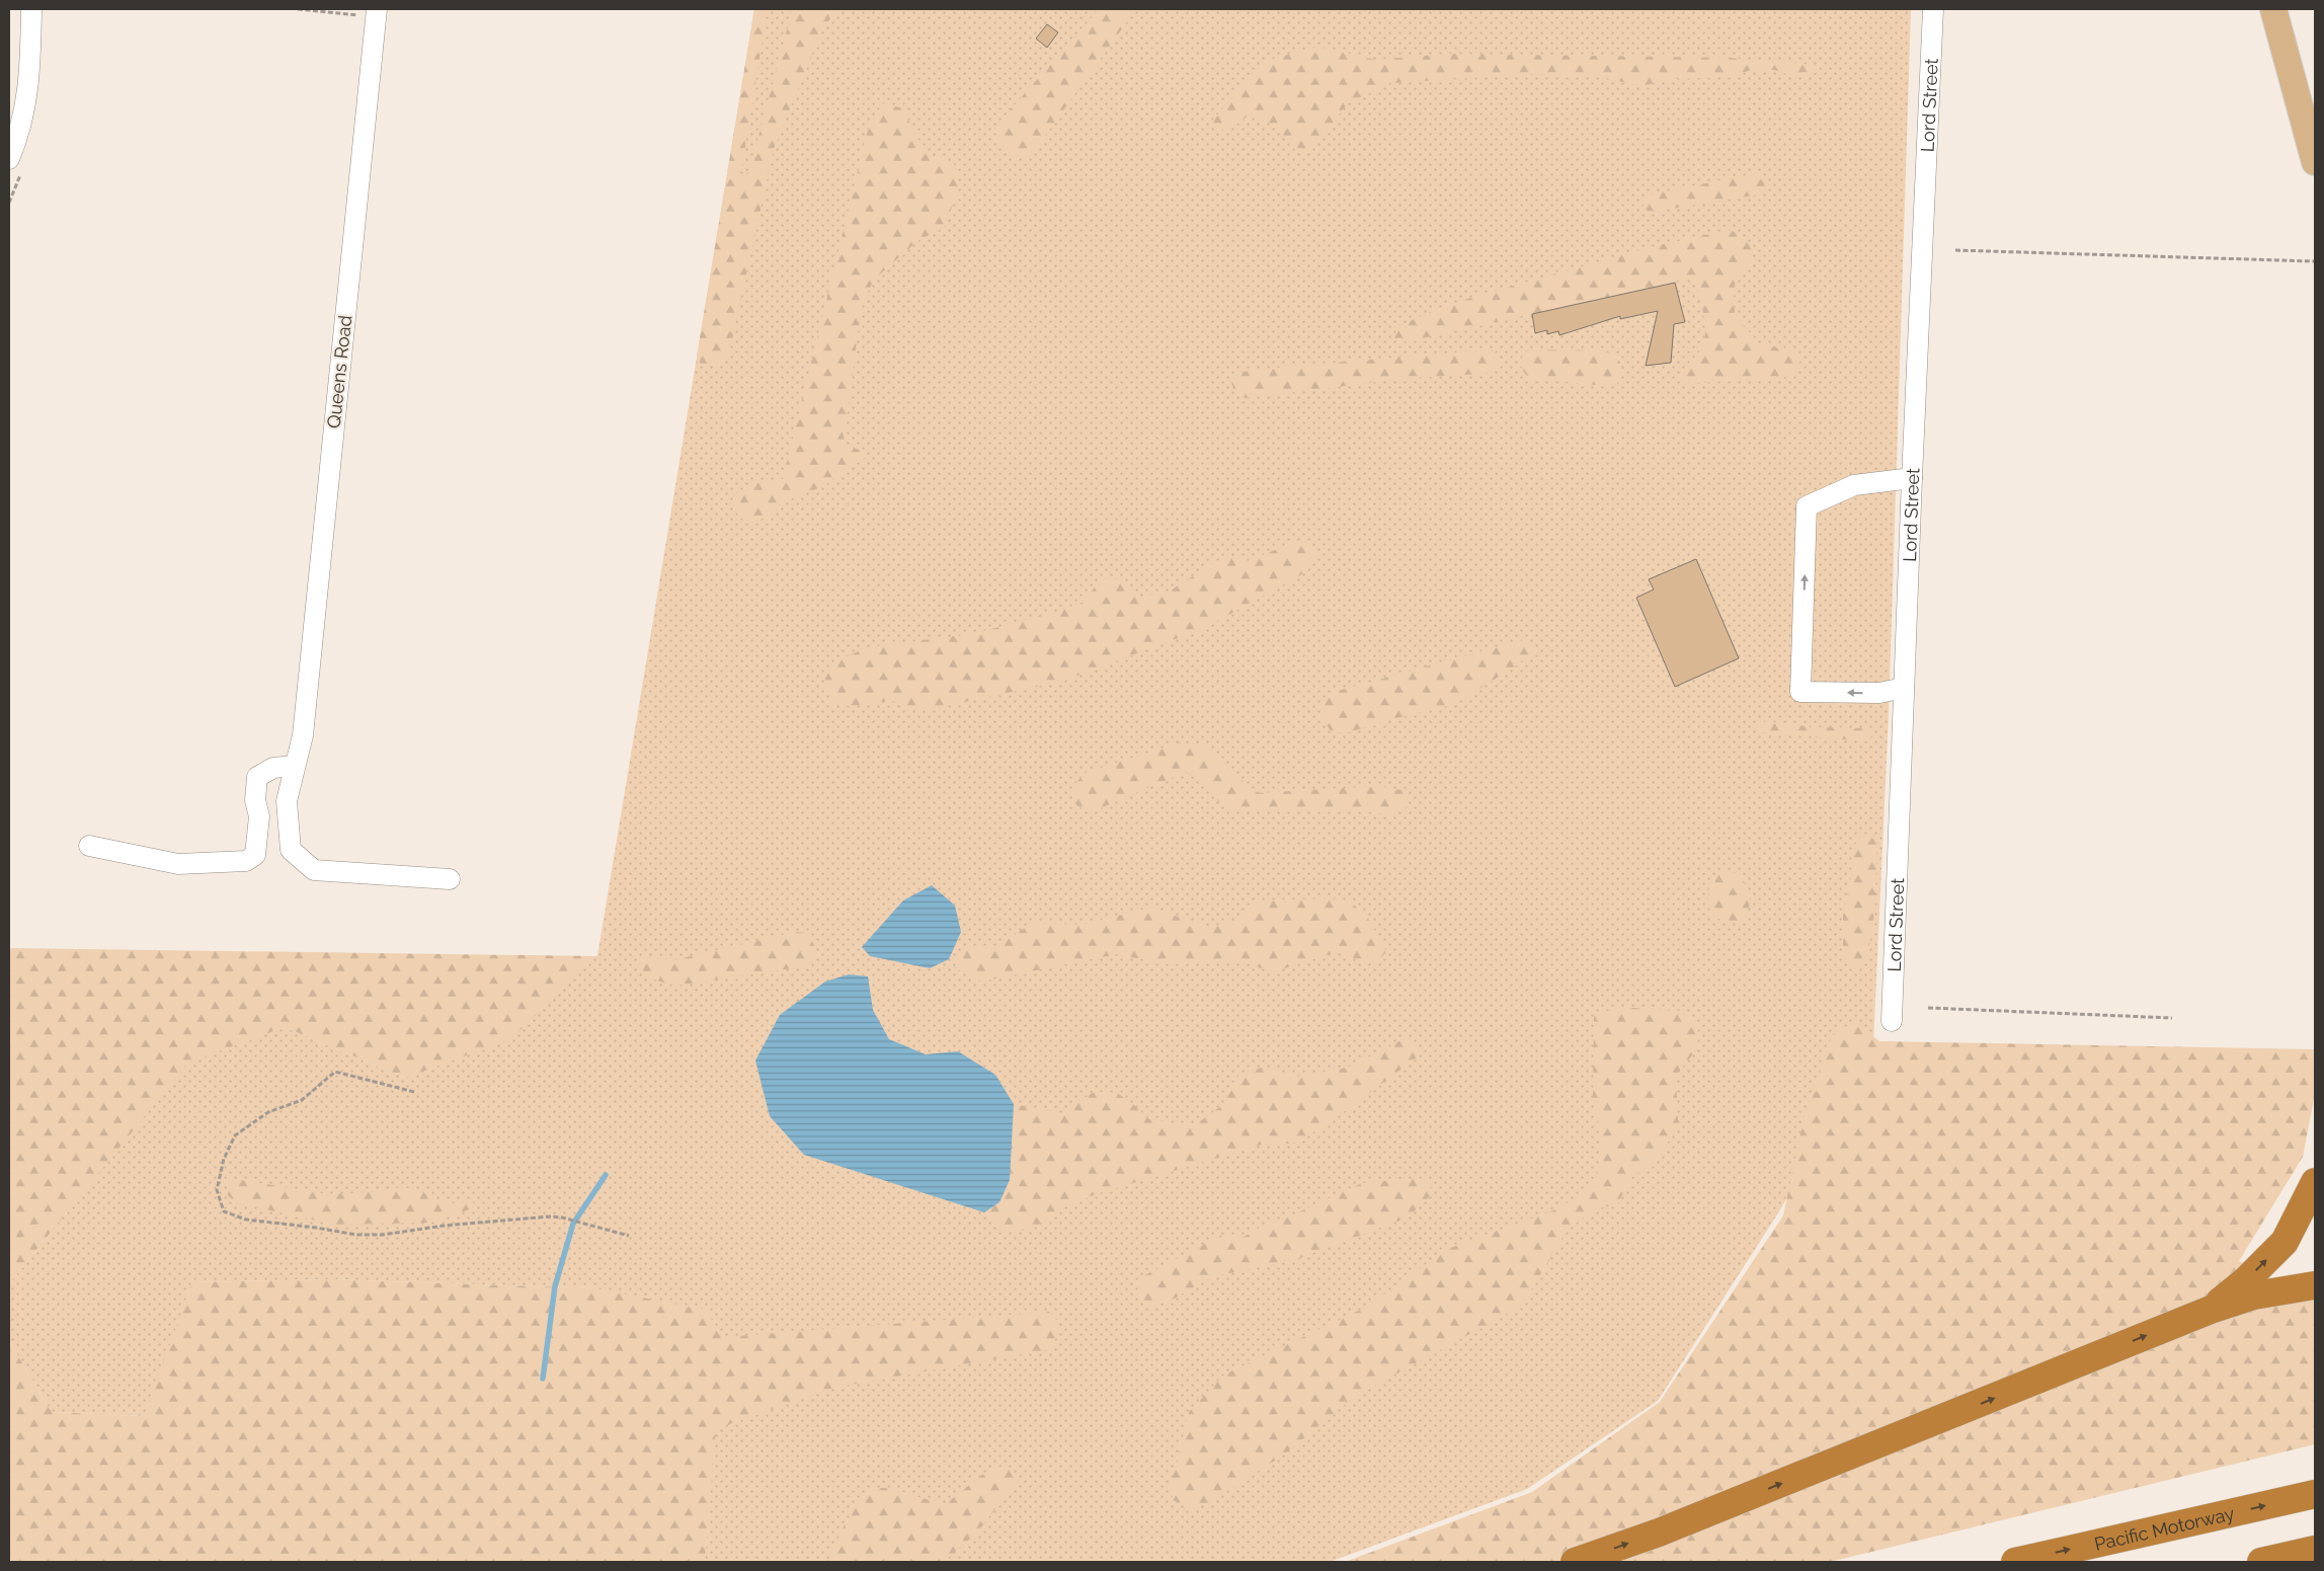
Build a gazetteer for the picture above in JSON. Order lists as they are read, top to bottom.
{
  "streets": {
    "highway": ["Pacific Motorway"],
    "street": ["Lord Street", "Queens Road"]
  }
}
